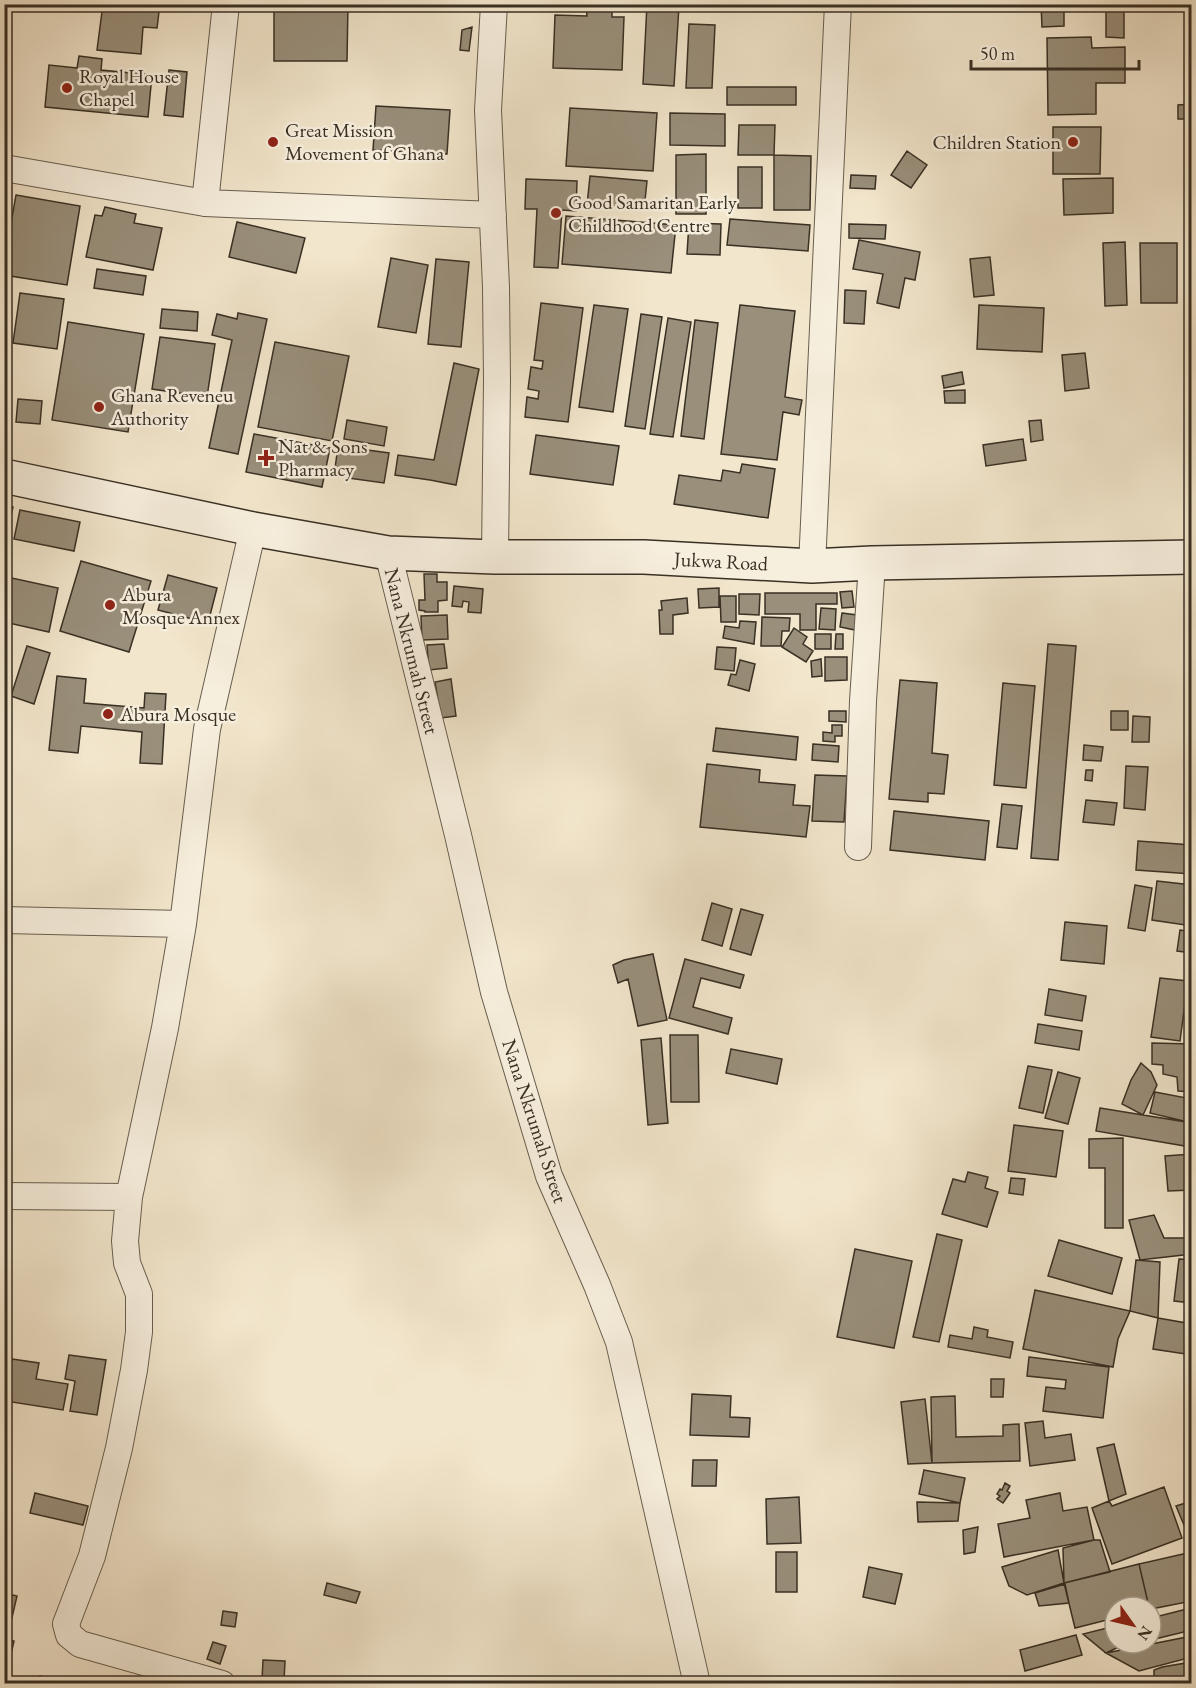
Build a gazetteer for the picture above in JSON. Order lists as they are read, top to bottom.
{
  "streets": {
    "main road": ["Jukwa Road"],
    "street": ["Nana Nkrumah Street"]
  },
  "crossings": [
    ["Jukwa Road", "Nana Nkrumah Street"]
  ],
  "places": {
    "other": [
      "Royal House Chapel",
      "Great Mission Movement of Ghana",
      "Children Station",
      "Good Samaritan Early Childhood Centre",
      "Ghana Reveneu Authority",
      "Abura Mosque Annex",
      "Abura Mosque"
    ],
    "health": ["Nat & Sons Pharmacy"]
  },
  "scale_bar": "50 m",
  "north": "bottom right"
}
